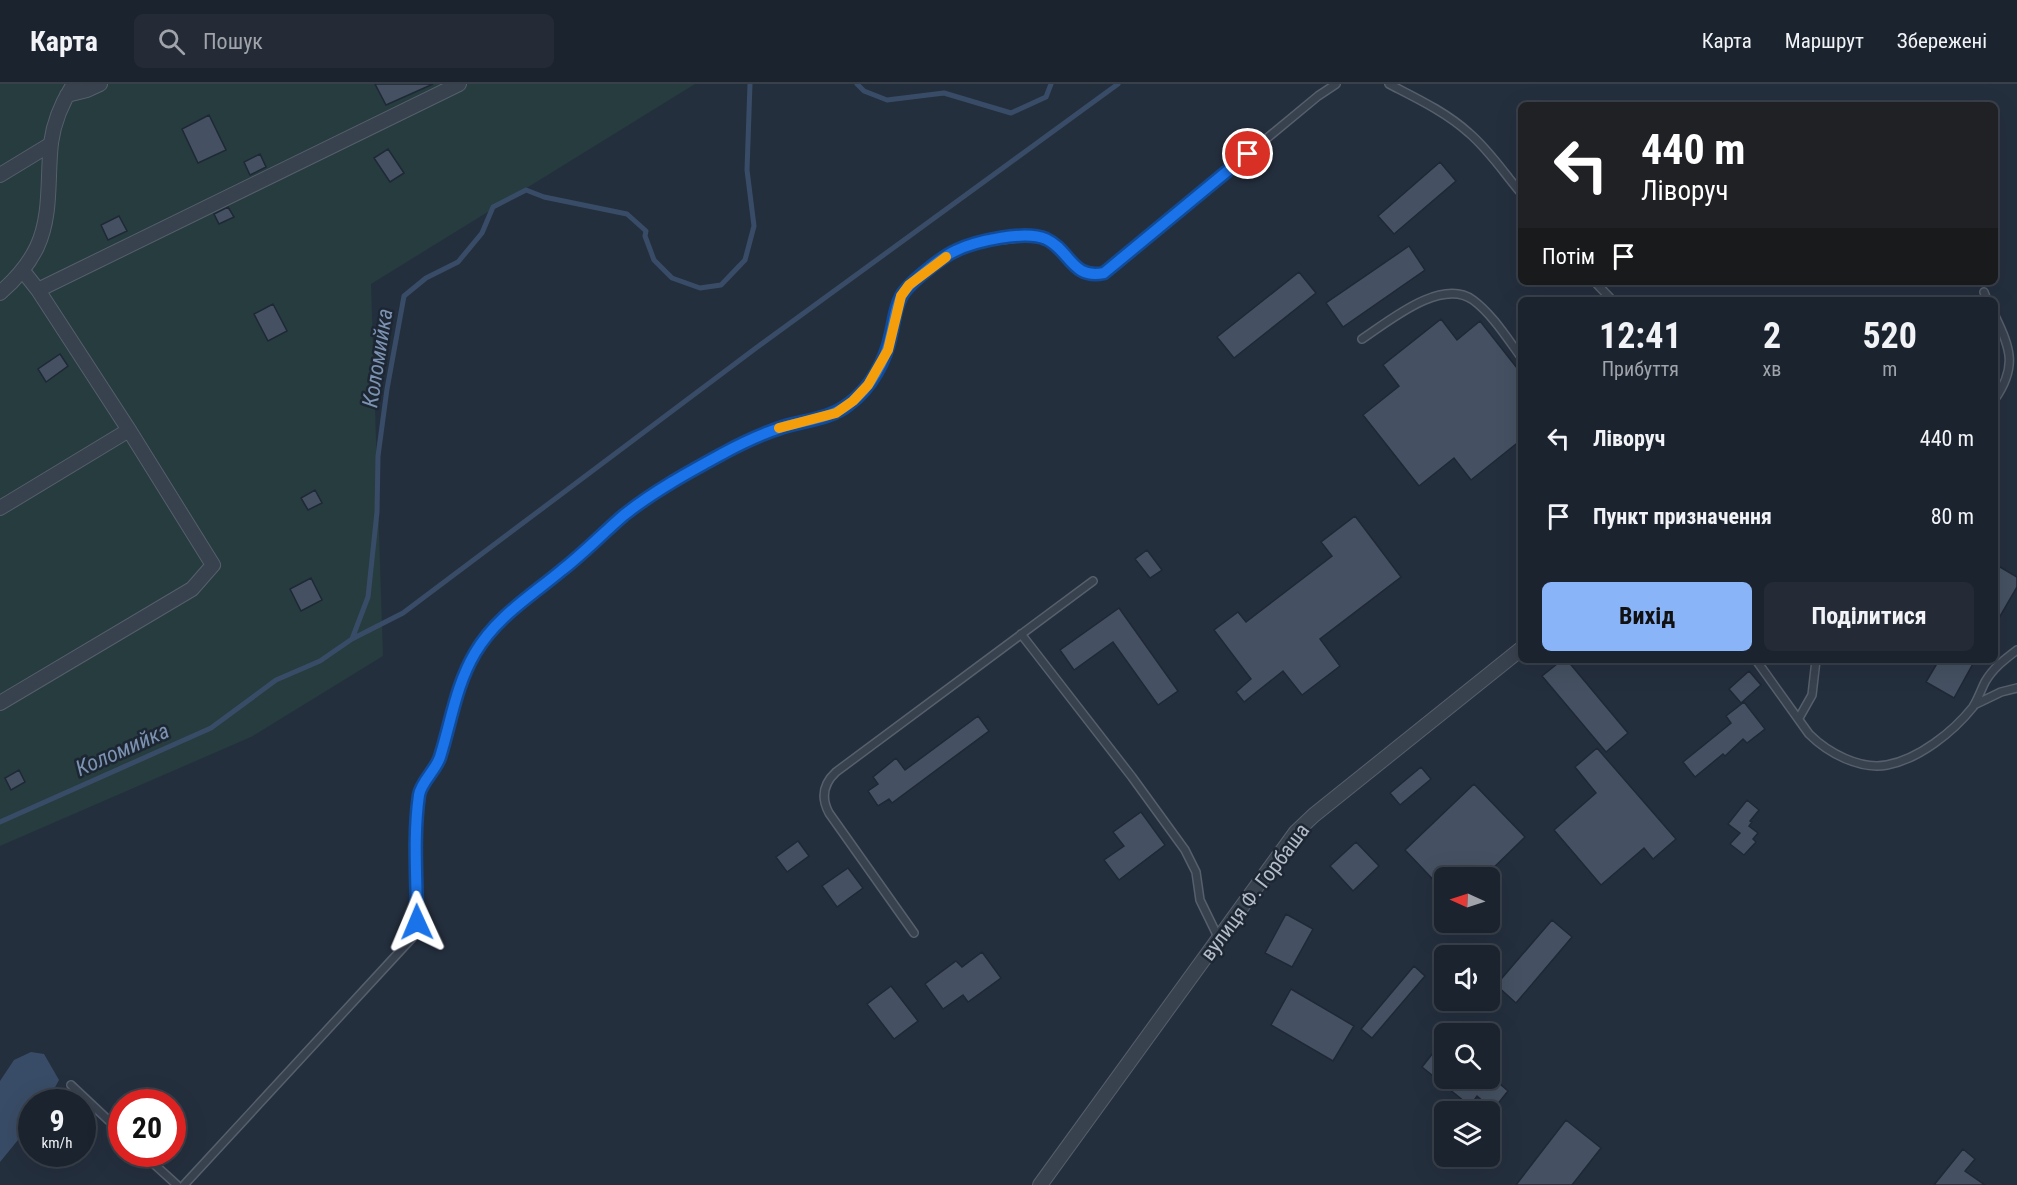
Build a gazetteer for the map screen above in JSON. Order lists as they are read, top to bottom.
{
  "streets": {
    "street": ["вулиця Ф. Горбаша"]
  },
  "water": ["Коломийка"],
  "north": "left",
  "page": {
    "header": "Карта",
    "search": "Пошук",
    "nav": ["Карта", "Маршрут", "Збережені"],
    "turn": ["440 m", "Ліворуч"],
    "then": "Потім",
    "eta": [
      "12:41",
      "Прибуття",
      "2",
      "хв",
      "520",
      "m"
    ],
    "list": [
      {
        "name": "Ліворуч",
        "value": "440 m"
      },
      {
        "name": "Пункт призначення",
        "value": "80 m"
      }
    ],
    "buttons": ["Вихід", "Поділитися"],
    "speed": "9 km/h",
    "limit": "20"
  }
}
